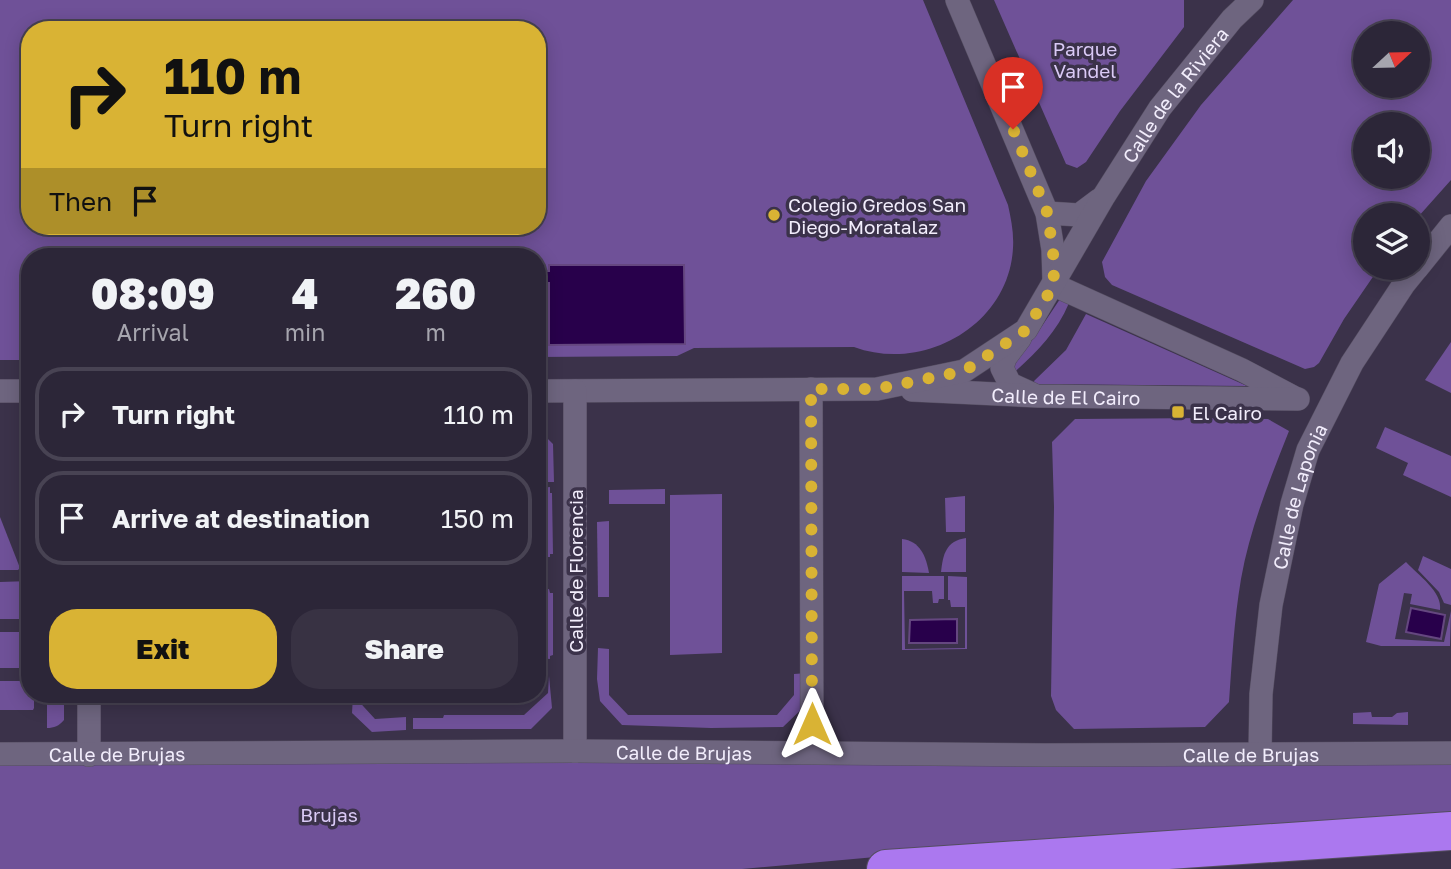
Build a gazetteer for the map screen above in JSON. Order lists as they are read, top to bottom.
{
  "streets": {
    "street": [
      "Calle de la Riviera",
      "Calle de El Cairo",
      "Calle de Laponia",
      "Calle de Florencia",
      "Calle de Brujas"
    ]
  },
  "crossings": [
    ["Calle de la Riviera", "Calle de El Cairo"],
    ["Calle de El Cairo", "Calle de Laponia"],
    ["Calle de Laponia", "Calle de Brujas"],
    ["Calle de Florencia", "Calle de Brujas"]
  ],
  "parks": ["Parque Vandel", "Brujas"],
  "places": {
    "other": ["Colegio Gredos San Diego-Moratalaz"],
    "transit": ["El Cairo"]
  },
  "north": "right",
  "page": {
    "turn": ["110 m", "Turn right"],
    "then": "Then",
    "eta": [
      "08:09",
      "Arrival",
      "4",
      "min",
      "260",
      "m"
    ],
    "list": [
      {
        "name": "Turn right",
        "value": "110 m"
      },
      {
        "name": "Arrive at destination",
        "value": "150 m"
      }
    ],
    "buttons": ["Exit", "Share"]
  }
}
